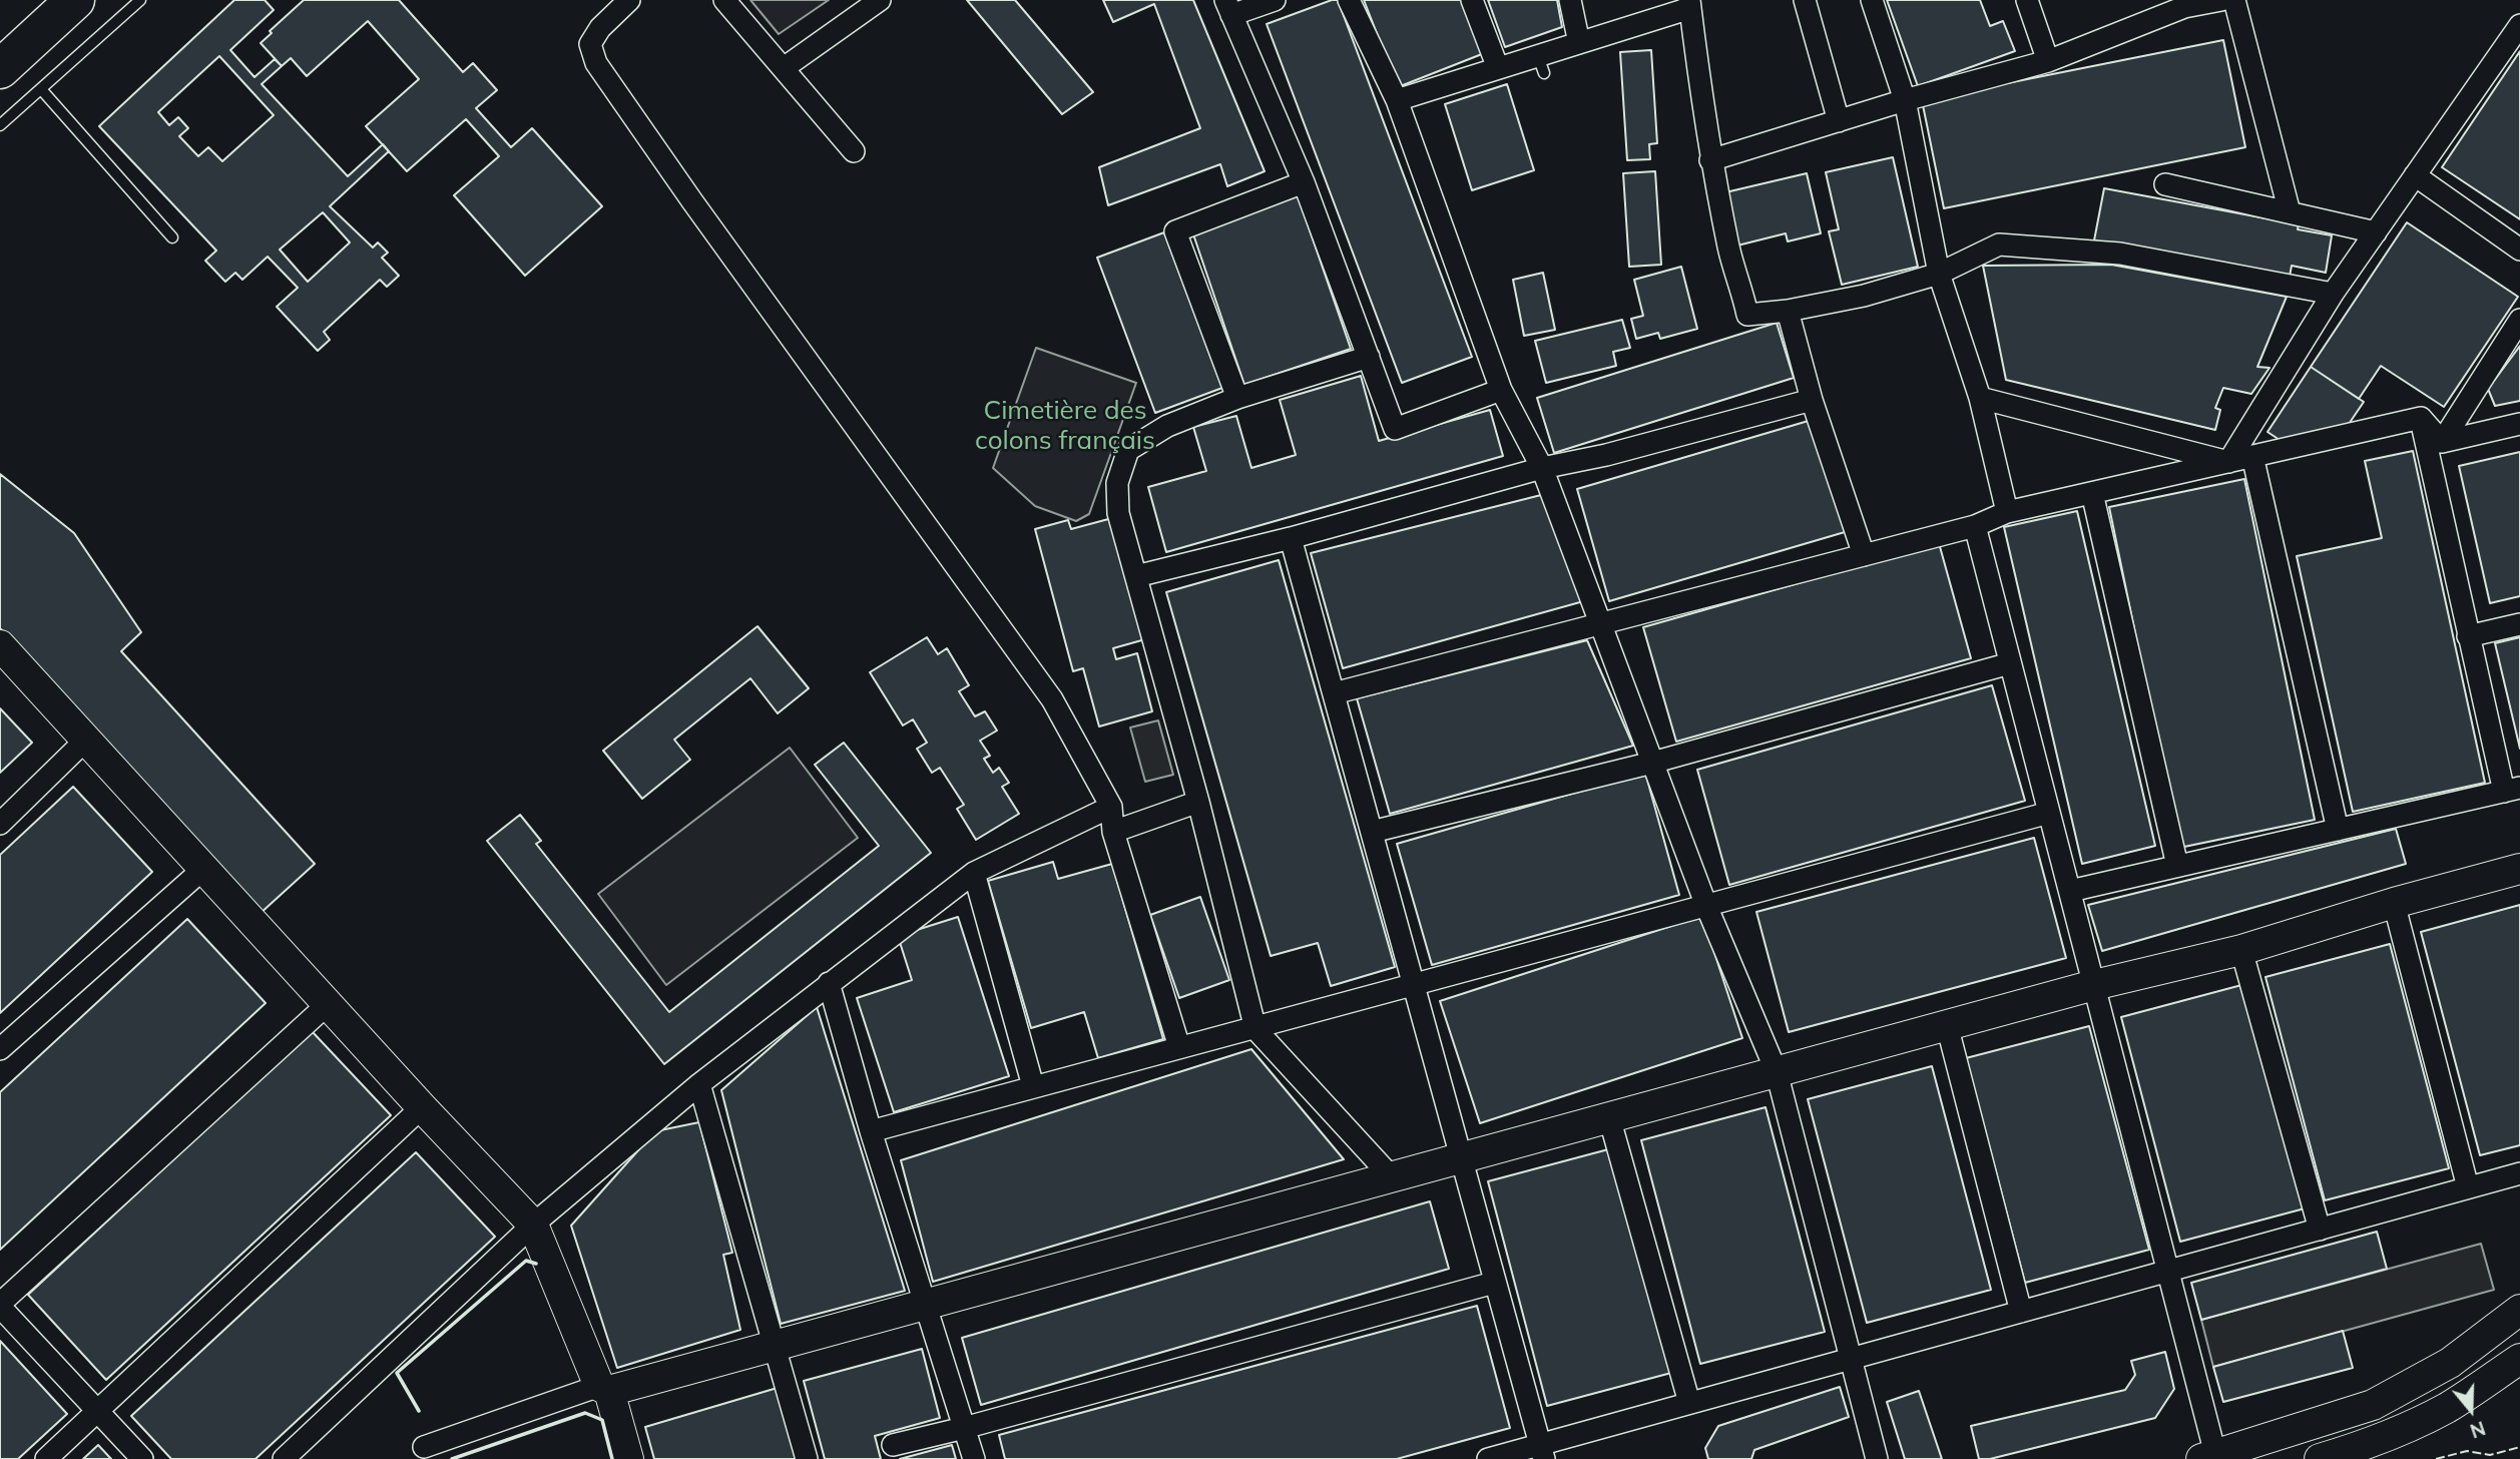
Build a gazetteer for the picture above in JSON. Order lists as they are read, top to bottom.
{
  "parks": ["Cimetière des colons français"],
  "north": "bottom"
}
